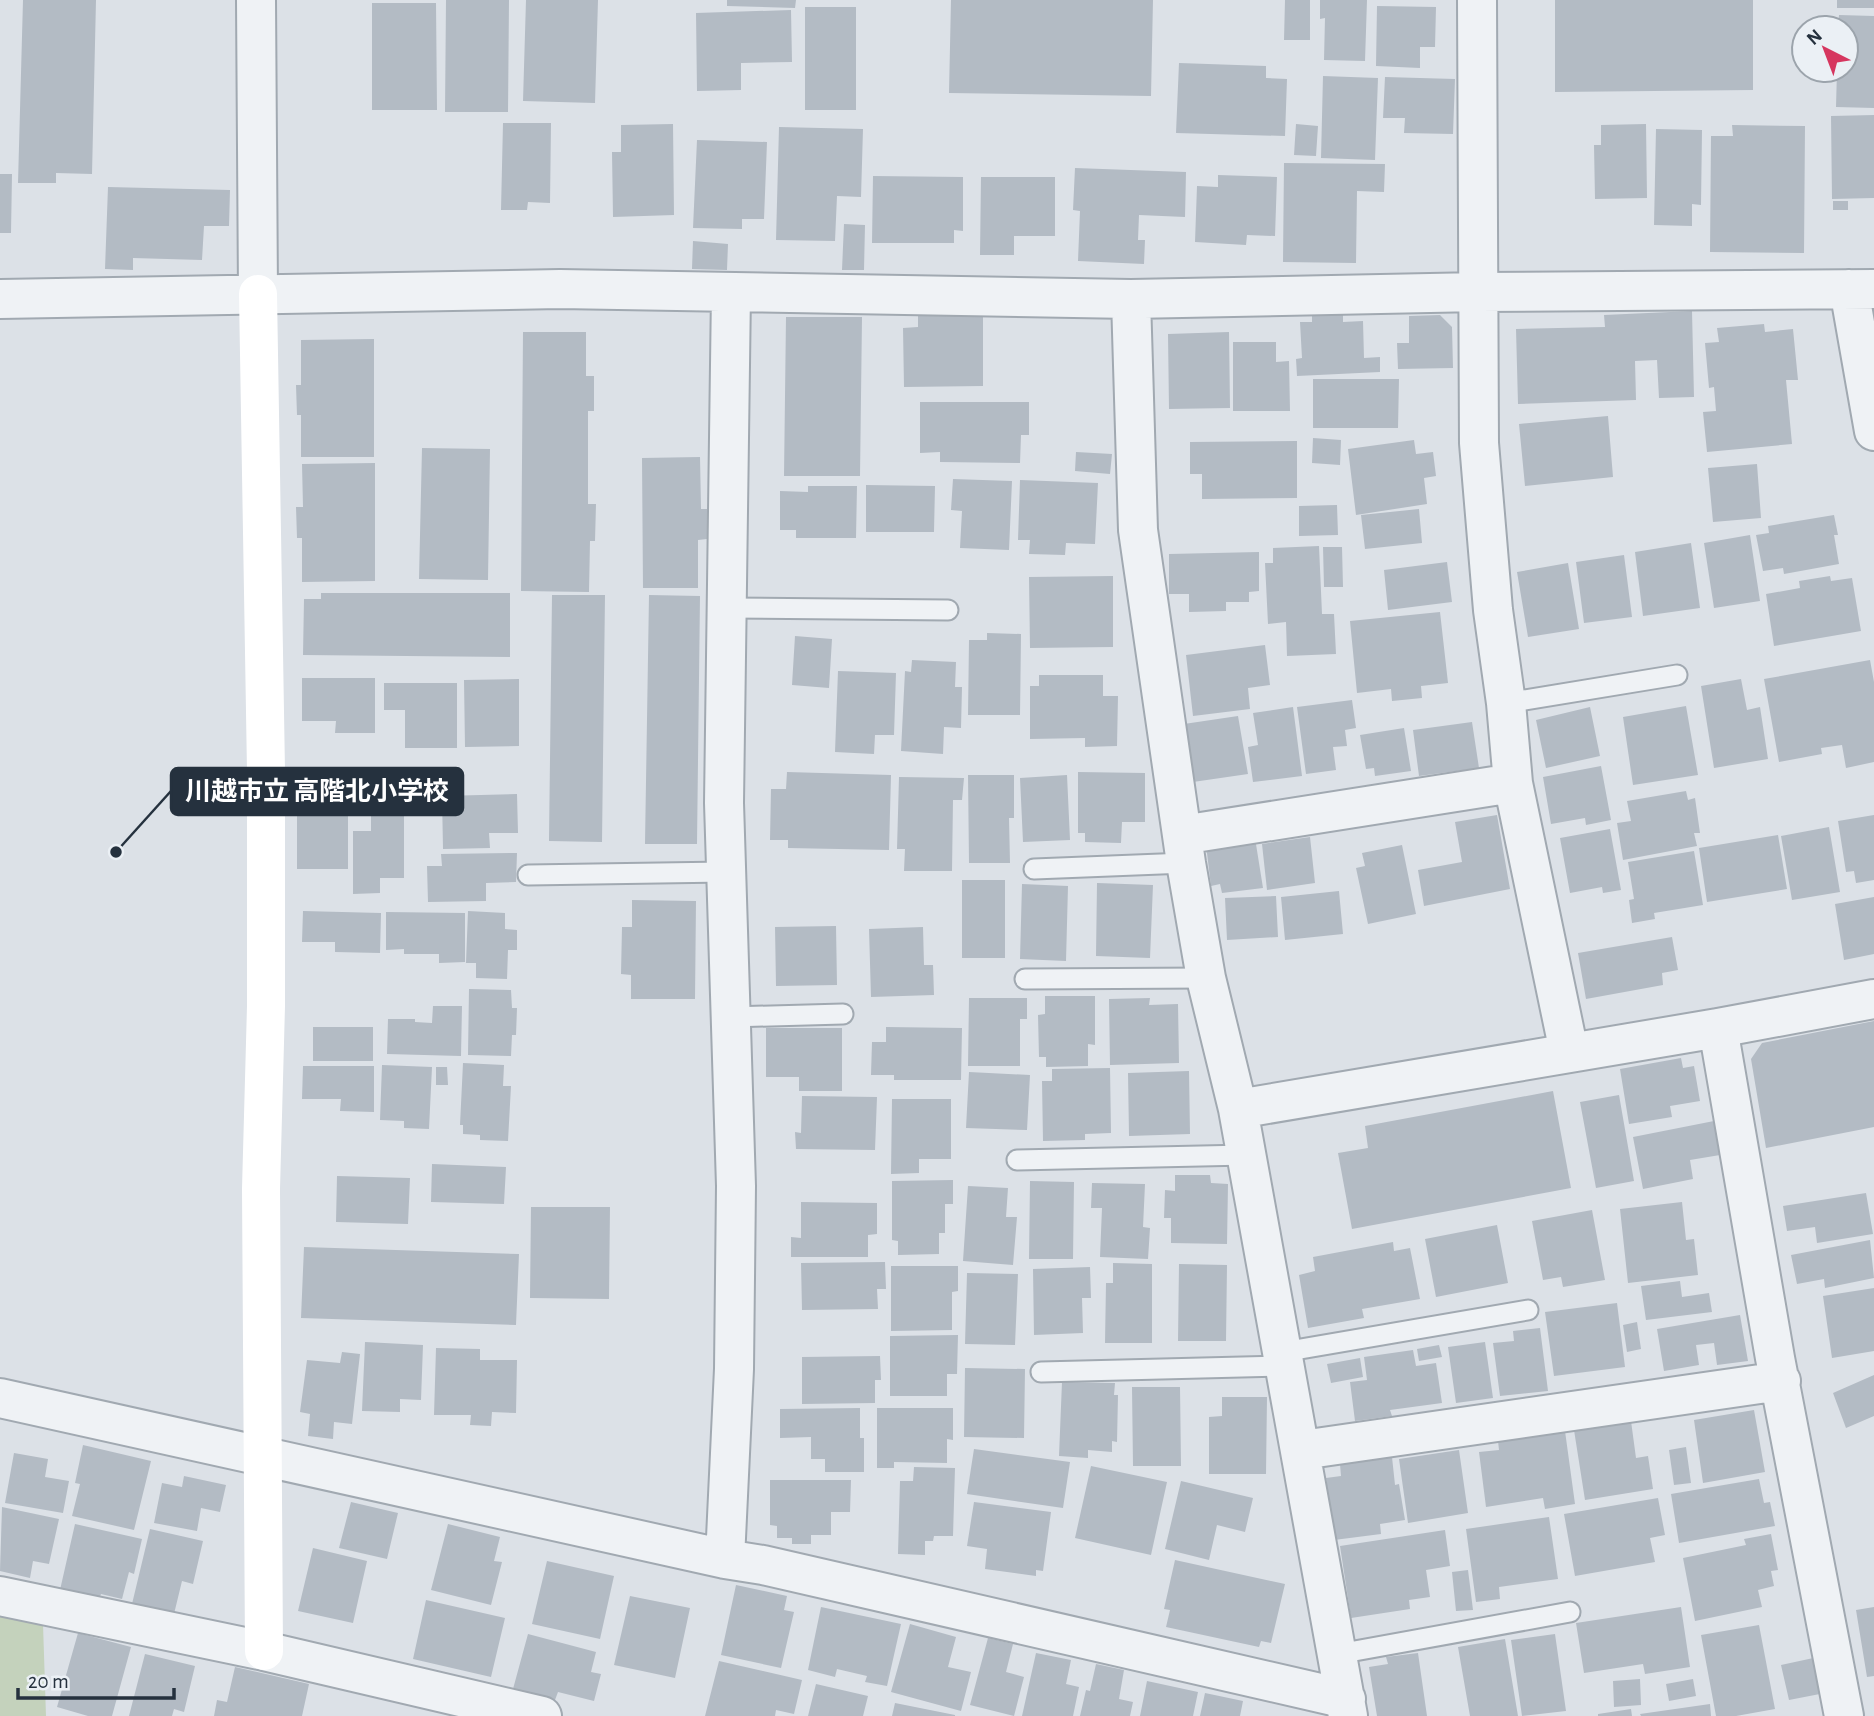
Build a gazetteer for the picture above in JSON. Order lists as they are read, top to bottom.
{
  "places": ["川越市立 高階北小学校"],
  "scale_bar": "20 m",
  "north": "top left"
}
